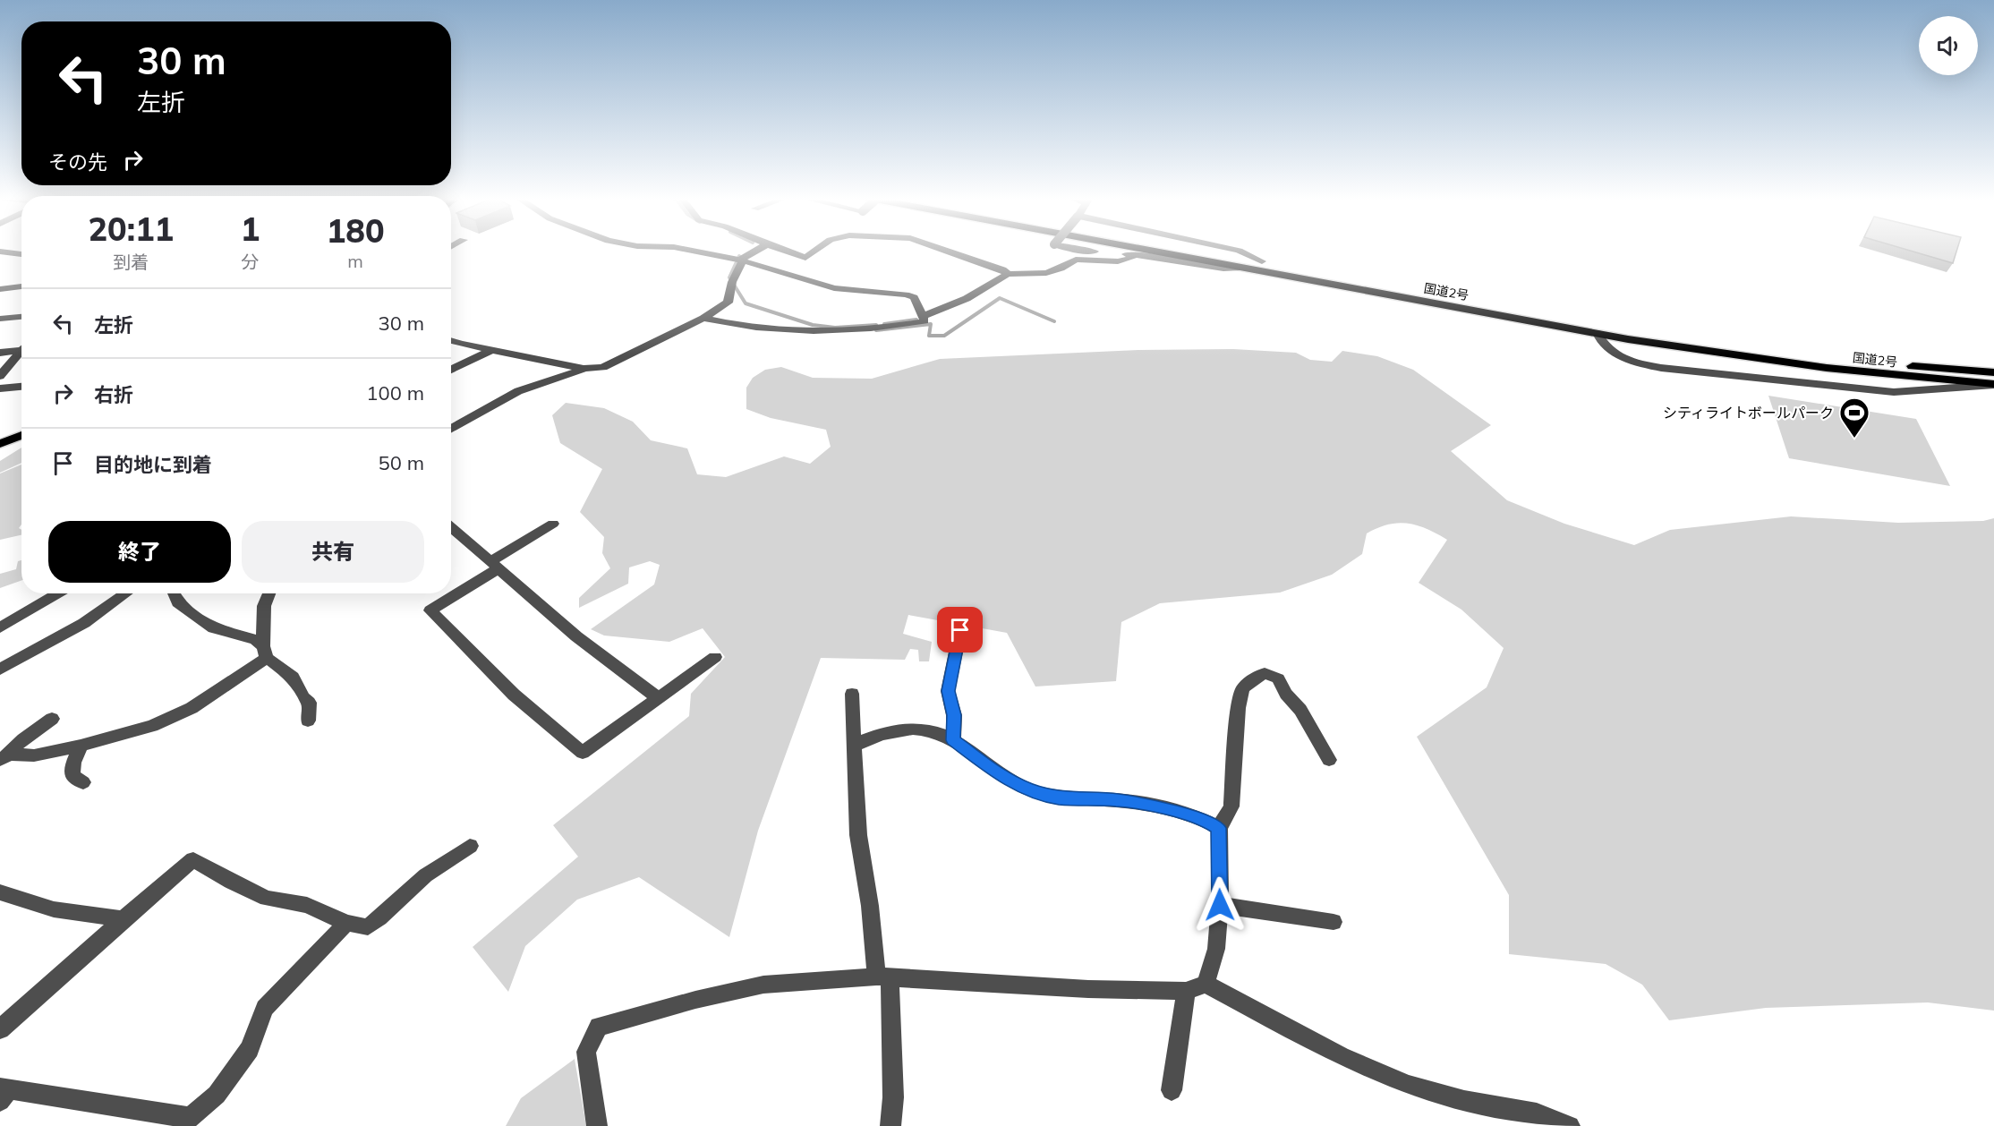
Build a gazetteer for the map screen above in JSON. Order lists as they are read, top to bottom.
{
  "streets": {
    "highway": ["国道2号"]
  },
  "places": {
    "sports": ["シティライトボールパーク"]
  },
  "page": {
    "turn": ["30 m", "左折"],
    "then": "その先",
    "eta": [
      "20:11",
      "到着",
      "1",
      "分",
      "180",
      "m"
    ],
    "list": [
      {
        "name": "左折",
        "value": "30 m"
      },
      {
        "name": "右折",
        "value": "100 m"
      },
      {
        "name": "目的地に到着",
        "value": "50 m"
      }
    ],
    "buttons": ["終了", "共有"]
  }
}
